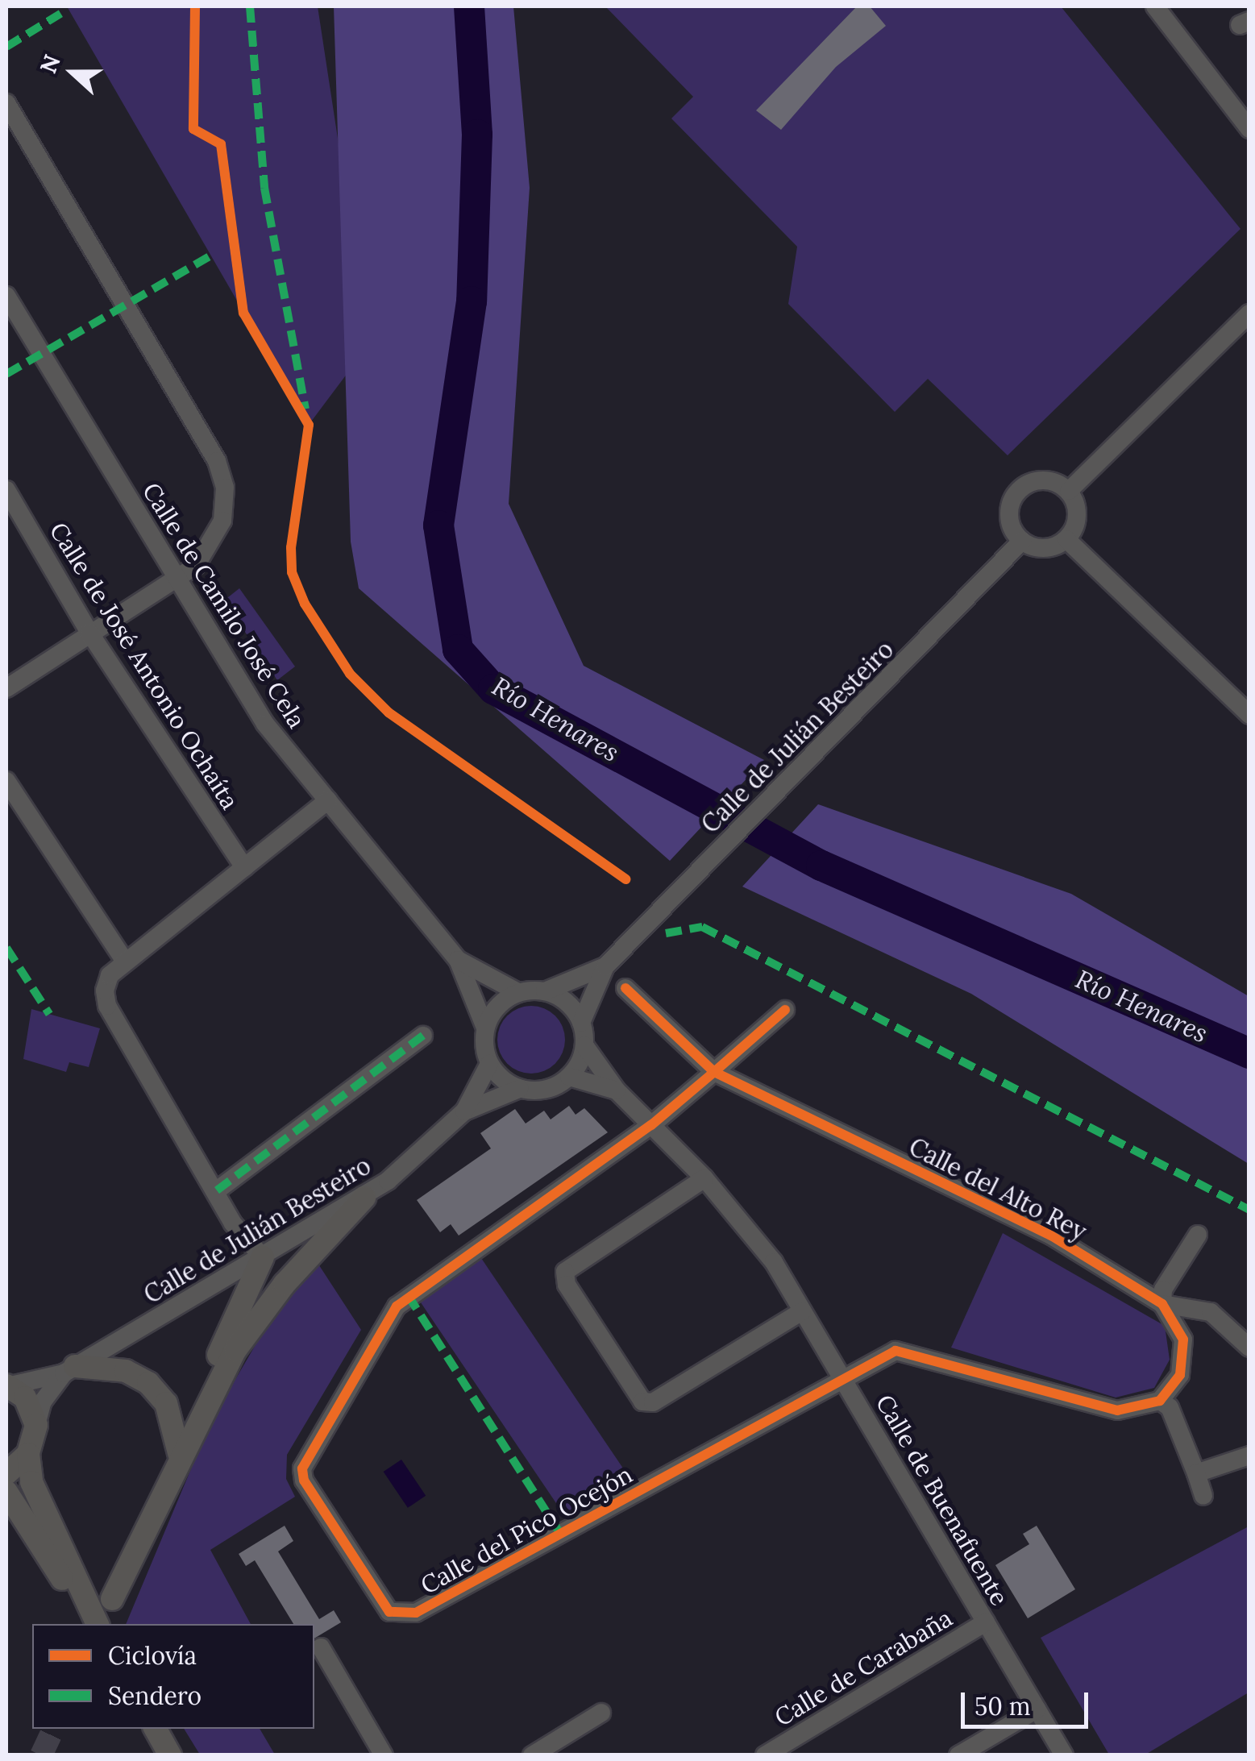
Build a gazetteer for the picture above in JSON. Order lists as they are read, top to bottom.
{
  "streets": {
    "street": [
      "Calle de Camilo José Cela",
      "Calle de José Antonio Ochaíta",
      "Calle de Julián Besteiro",
      "Calle del Alto Rey",
      "Calle de Buenafuente",
      "Calle del Pico Ocejón",
      "Calle de Carabaña"
    ]
  },
  "crossings": [
    ["Calle de Camilo José Cela", "Calle de Julián Besteiro"],
    ["Calle de Camilo José Cela", "Calle de Buenafuente"],
    ["Calle de Julián Besteiro", "Calle de Buenafuente"],
    ["Calle del Alto Rey", "Calle del Pico Ocejón"],
    ["Calle de Buenafuente", "Calle del Pico Ocejón"],
    ["Calle de Buenafuente", "Calle de Carabaña"]
  ],
  "water": ["Río Henares"],
  "legend": ["Ciclovía", "Sendero"],
  "scale_bar": "50 m",
  "north": "left"
}
